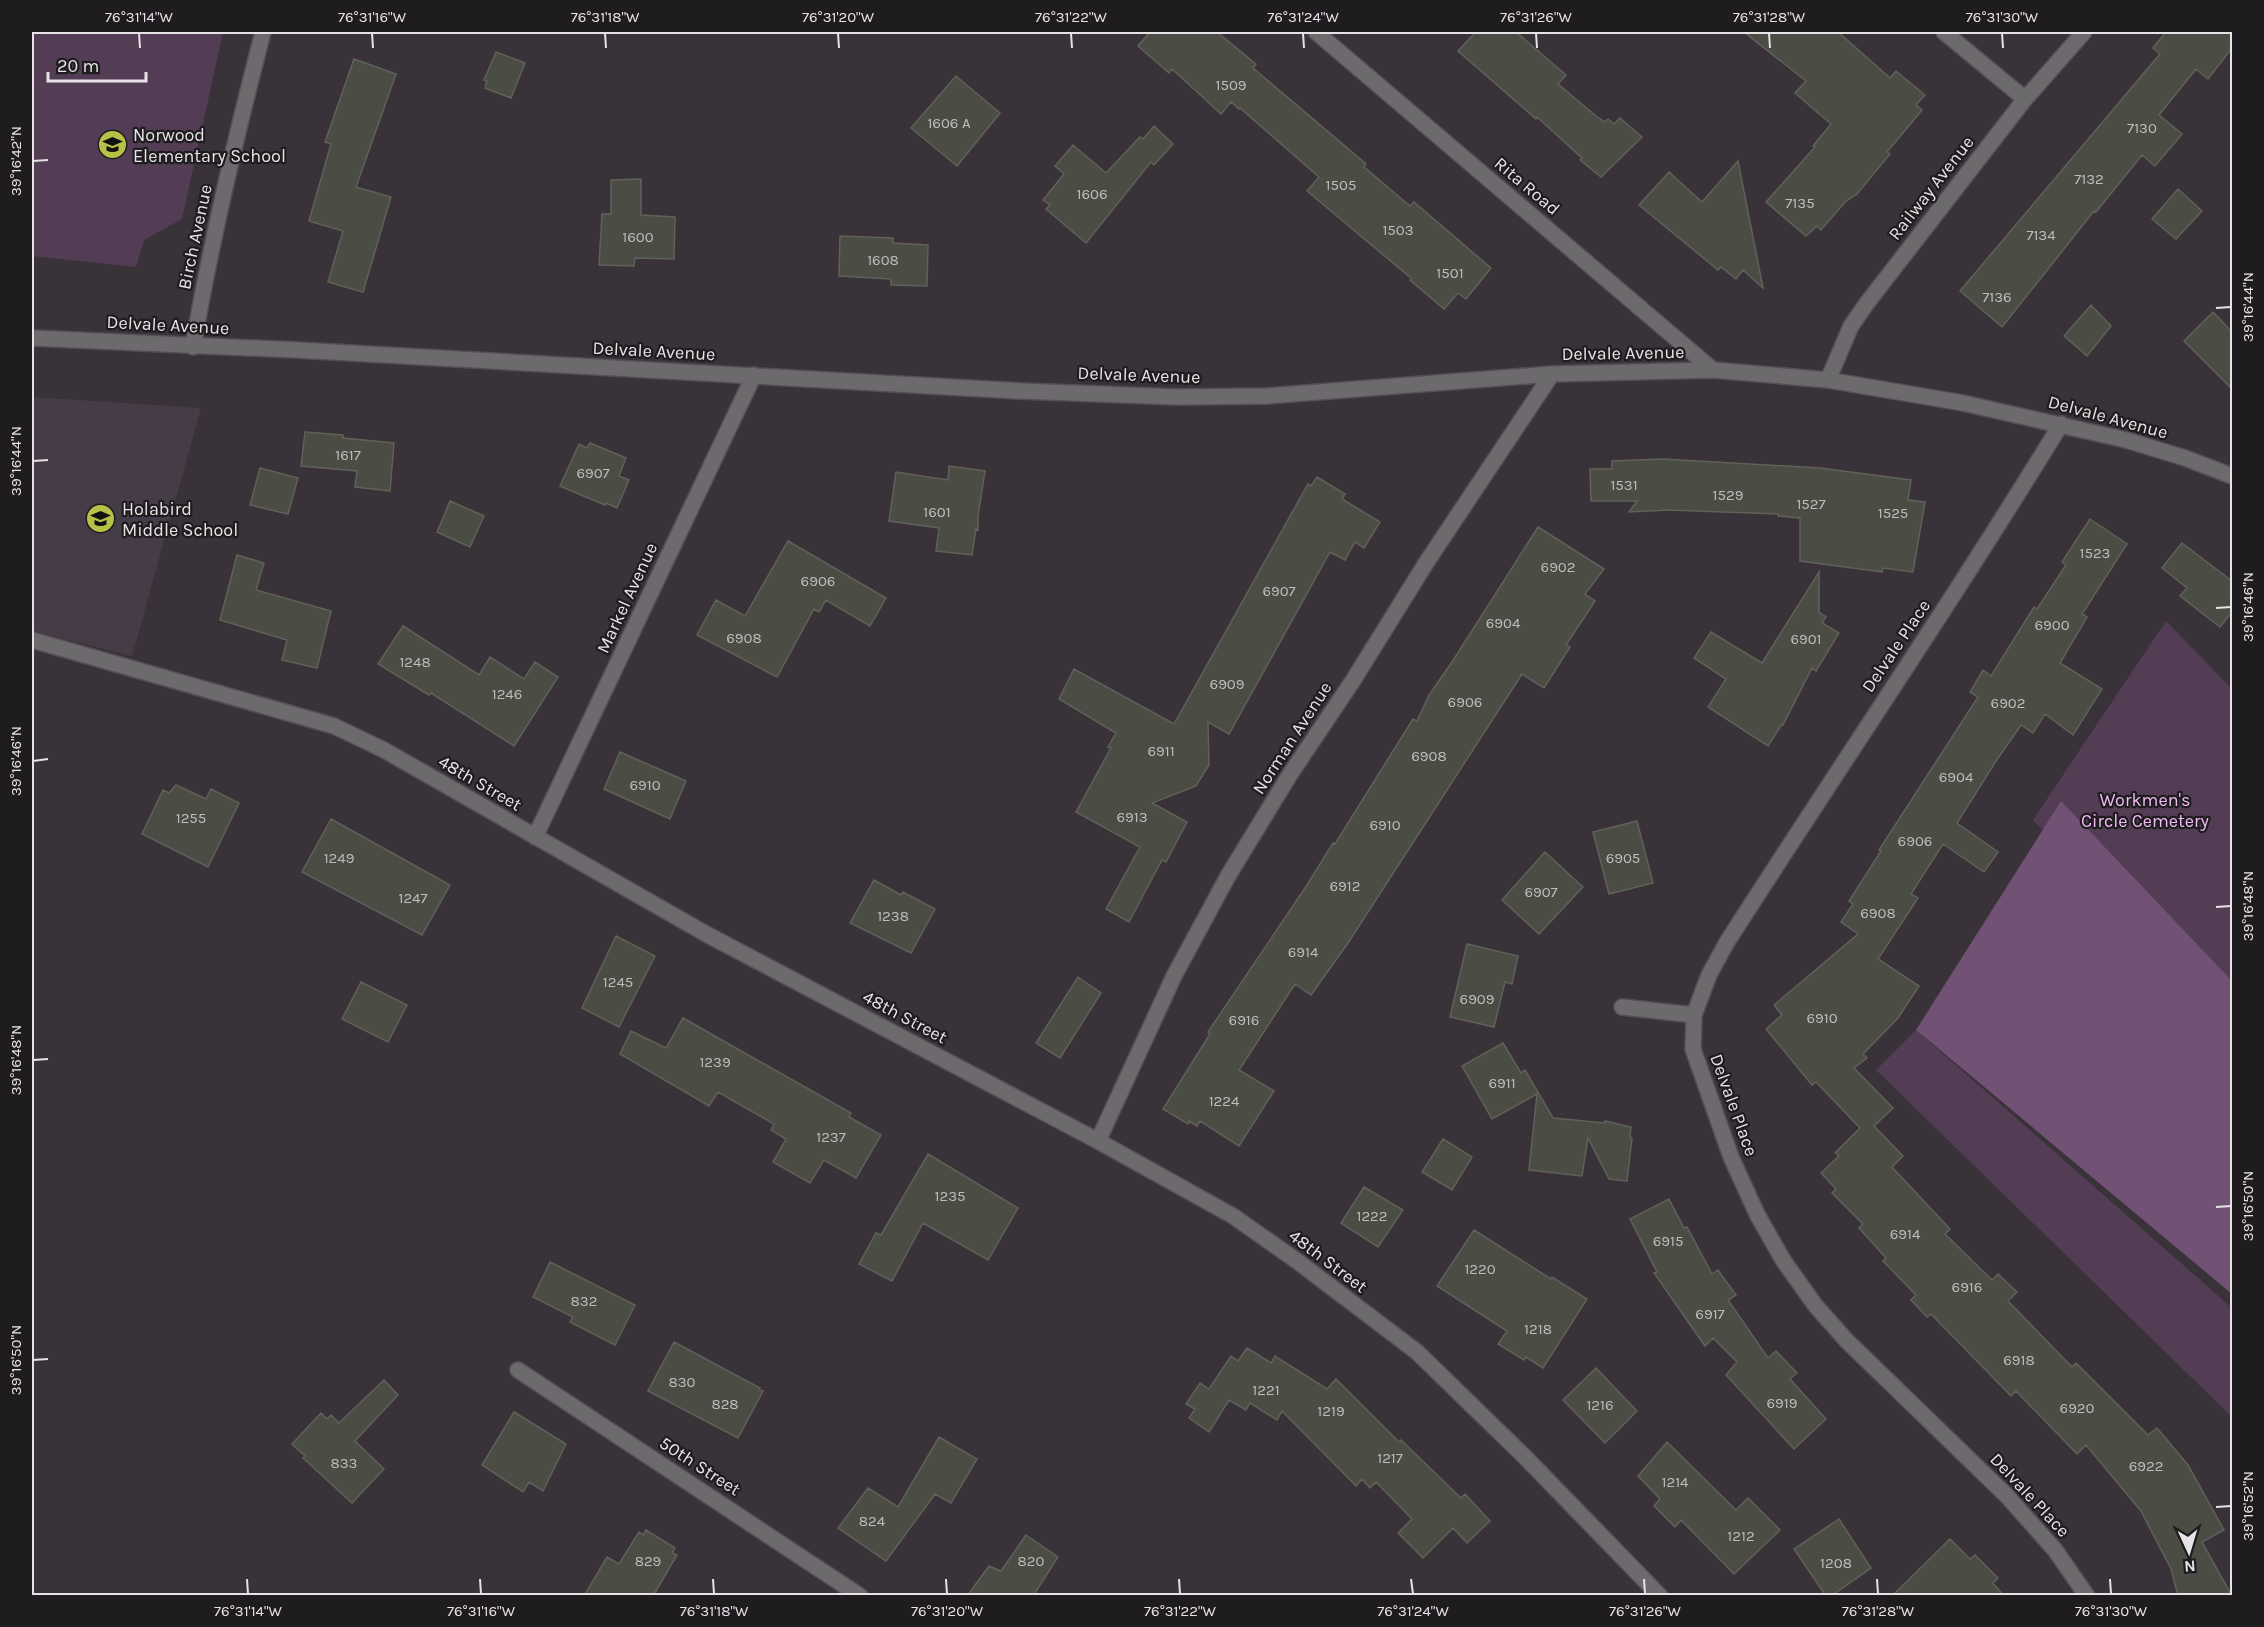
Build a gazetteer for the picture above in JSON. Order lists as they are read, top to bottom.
{
  "streets": {
    "street": [
      "Rita Road",
      "Railway Avenue",
      "Birch Avenue",
      "Delvale Avenue",
      "Markel Avenue",
      "Delvale Place",
      "Norman Avenue",
      "48th Street",
      "50th Street"
    ]
  },
  "crossings": [
    ["Rita Road", "Delvale Avenue"],
    ["Railway Avenue", "Delvale Avenue"],
    ["Birch Avenue", "Delvale Avenue"],
    ["Delvale Avenue", "Markel Avenue"],
    ["Delvale Avenue", "Delvale Place"],
    ["Delvale Avenue", "Norman Avenue"],
    ["Markel Avenue", "48th Street"],
    ["Norman Avenue", "48th Street"]
  ],
  "parks": ["Workmen's Circle Cemetery"],
  "places": {
    "school or university": ["Norwood Elementary School", "Holabird Middle School"]
  },
  "house_numbers": [
    "1509",
    "1606 A",
    "7130",
    "7132",
    "1505",
    "1606",
    "7135",
    "1503",
    "7134",
    "1600",
    "1608",
    "1501",
    "7136",
    "1617",
    "6907",
    "1531",
    "1529",
    "1527",
    "1601",
    "1525",
    "1523",
    "6902",
    "6906",
    "6907",
    "6904",
    "6900",
    "6908",
    "6901",
    "1248",
    "6909",
    "1246",
    "6906",
    "6902",
    "6911",
    "6908",
    "6904",
    "6910",
    "6913",
    "1255",
    "6910",
    "6906",
    "1249",
    "6905",
    "6912",
    "6907",
    "1247",
    "6908",
    "1238",
    "6914",
    "1245",
    "6909",
    "6910",
    "6916",
    "1239",
    "6911",
    "1224",
    "1237",
    "1235",
    "1222",
    "6914",
    "6915",
    "1220",
    "6916",
    "832",
    "6917",
    "1218",
    "6918",
    "830",
    "1221",
    "6919",
    "828",
    "1216",
    "6920",
    "1219",
    "1217",
    "833",
    "6922",
    "1214",
    "824",
    "1212",
    "829",
    "820",
    "1208"
  ],
  "scale_bar": "20 m",
  "north": "bottom",
  "coordinates": [
    "76°31'14\"W",
    "76°31'16\"W",
    "76°31'18\"W",
    "76°31'20\"W",
    "76°31'22\"W",
    "76°31'24\"W",
    "76°31'26\"W",
    "76°31'28\"W",
    "76°31'30\"W",
    "39°16'42\"N",
    "39°16'44\"N",
    "39°16'46\"N",
    "39°16'48\"N",
    "39°16'50\"N",
    "39°16'52\"N"
  ]
}
